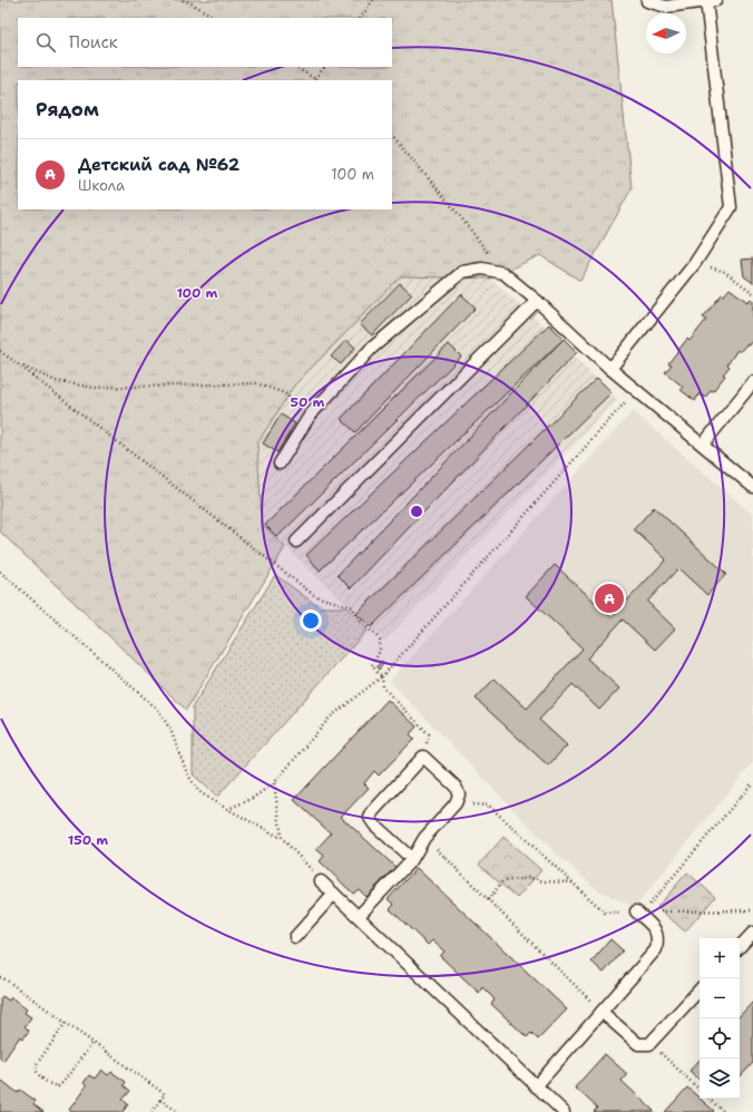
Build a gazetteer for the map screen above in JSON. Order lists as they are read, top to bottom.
{
  "north": "left",
  "page": {
    "search": "Поиск",
    "heading": "Рядом",
    "list": [
      {
        "mark": "A",
        "name": "Детский сад №62",
        "note": "Школа",
        "value": "100 m"
      }
    ],
    "pins": "A",
    "map_buttons": ["+", "−"]
  },
  "rings": ["100 m", "50 m", "150 m"]
}
